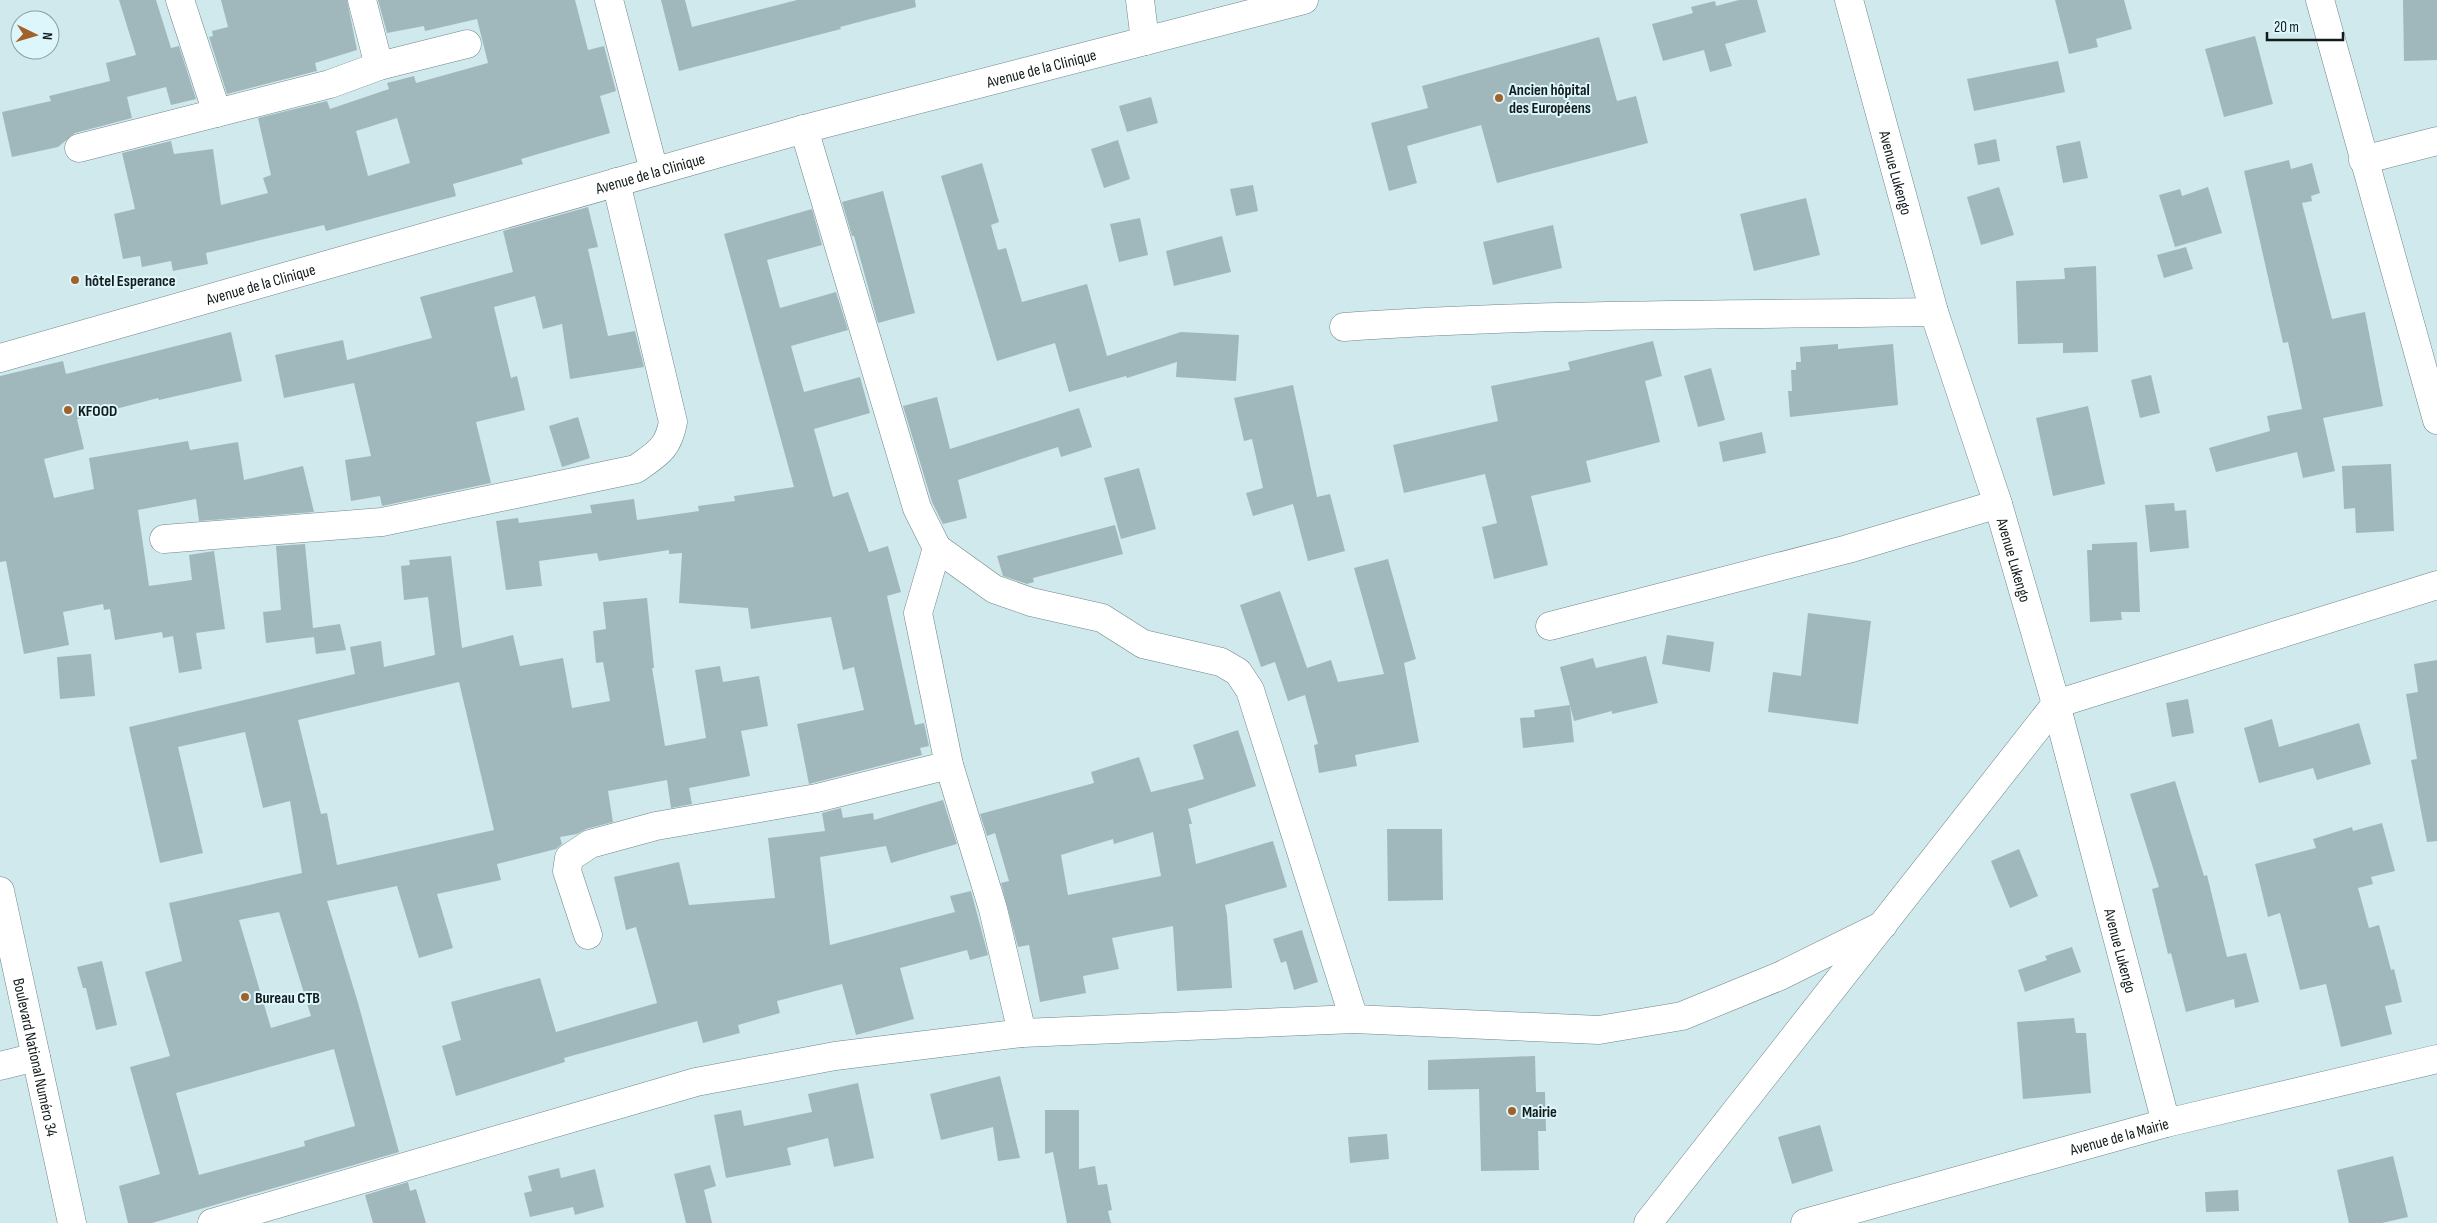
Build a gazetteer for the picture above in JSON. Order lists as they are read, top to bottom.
{
  "streets": {
    "street": [
      "Avenue de la Clinique",
      "Avenue Lukengo",
      "Boulevard National Numéro 34",
      "Avenue de la Mairie"
    ]
  },
  "crossings": [
    ["Avenue Lukengo", "Avenue de la Mairie"]
  ],
  "places": [
    "Ancien hôpital des Européens",
    "hôtel Esperance",
    "KFOOD",
    "Bureau CTB",
    "Mairie"
  ],
  "scale_bar": "20 m",
  "north": "right"
}
